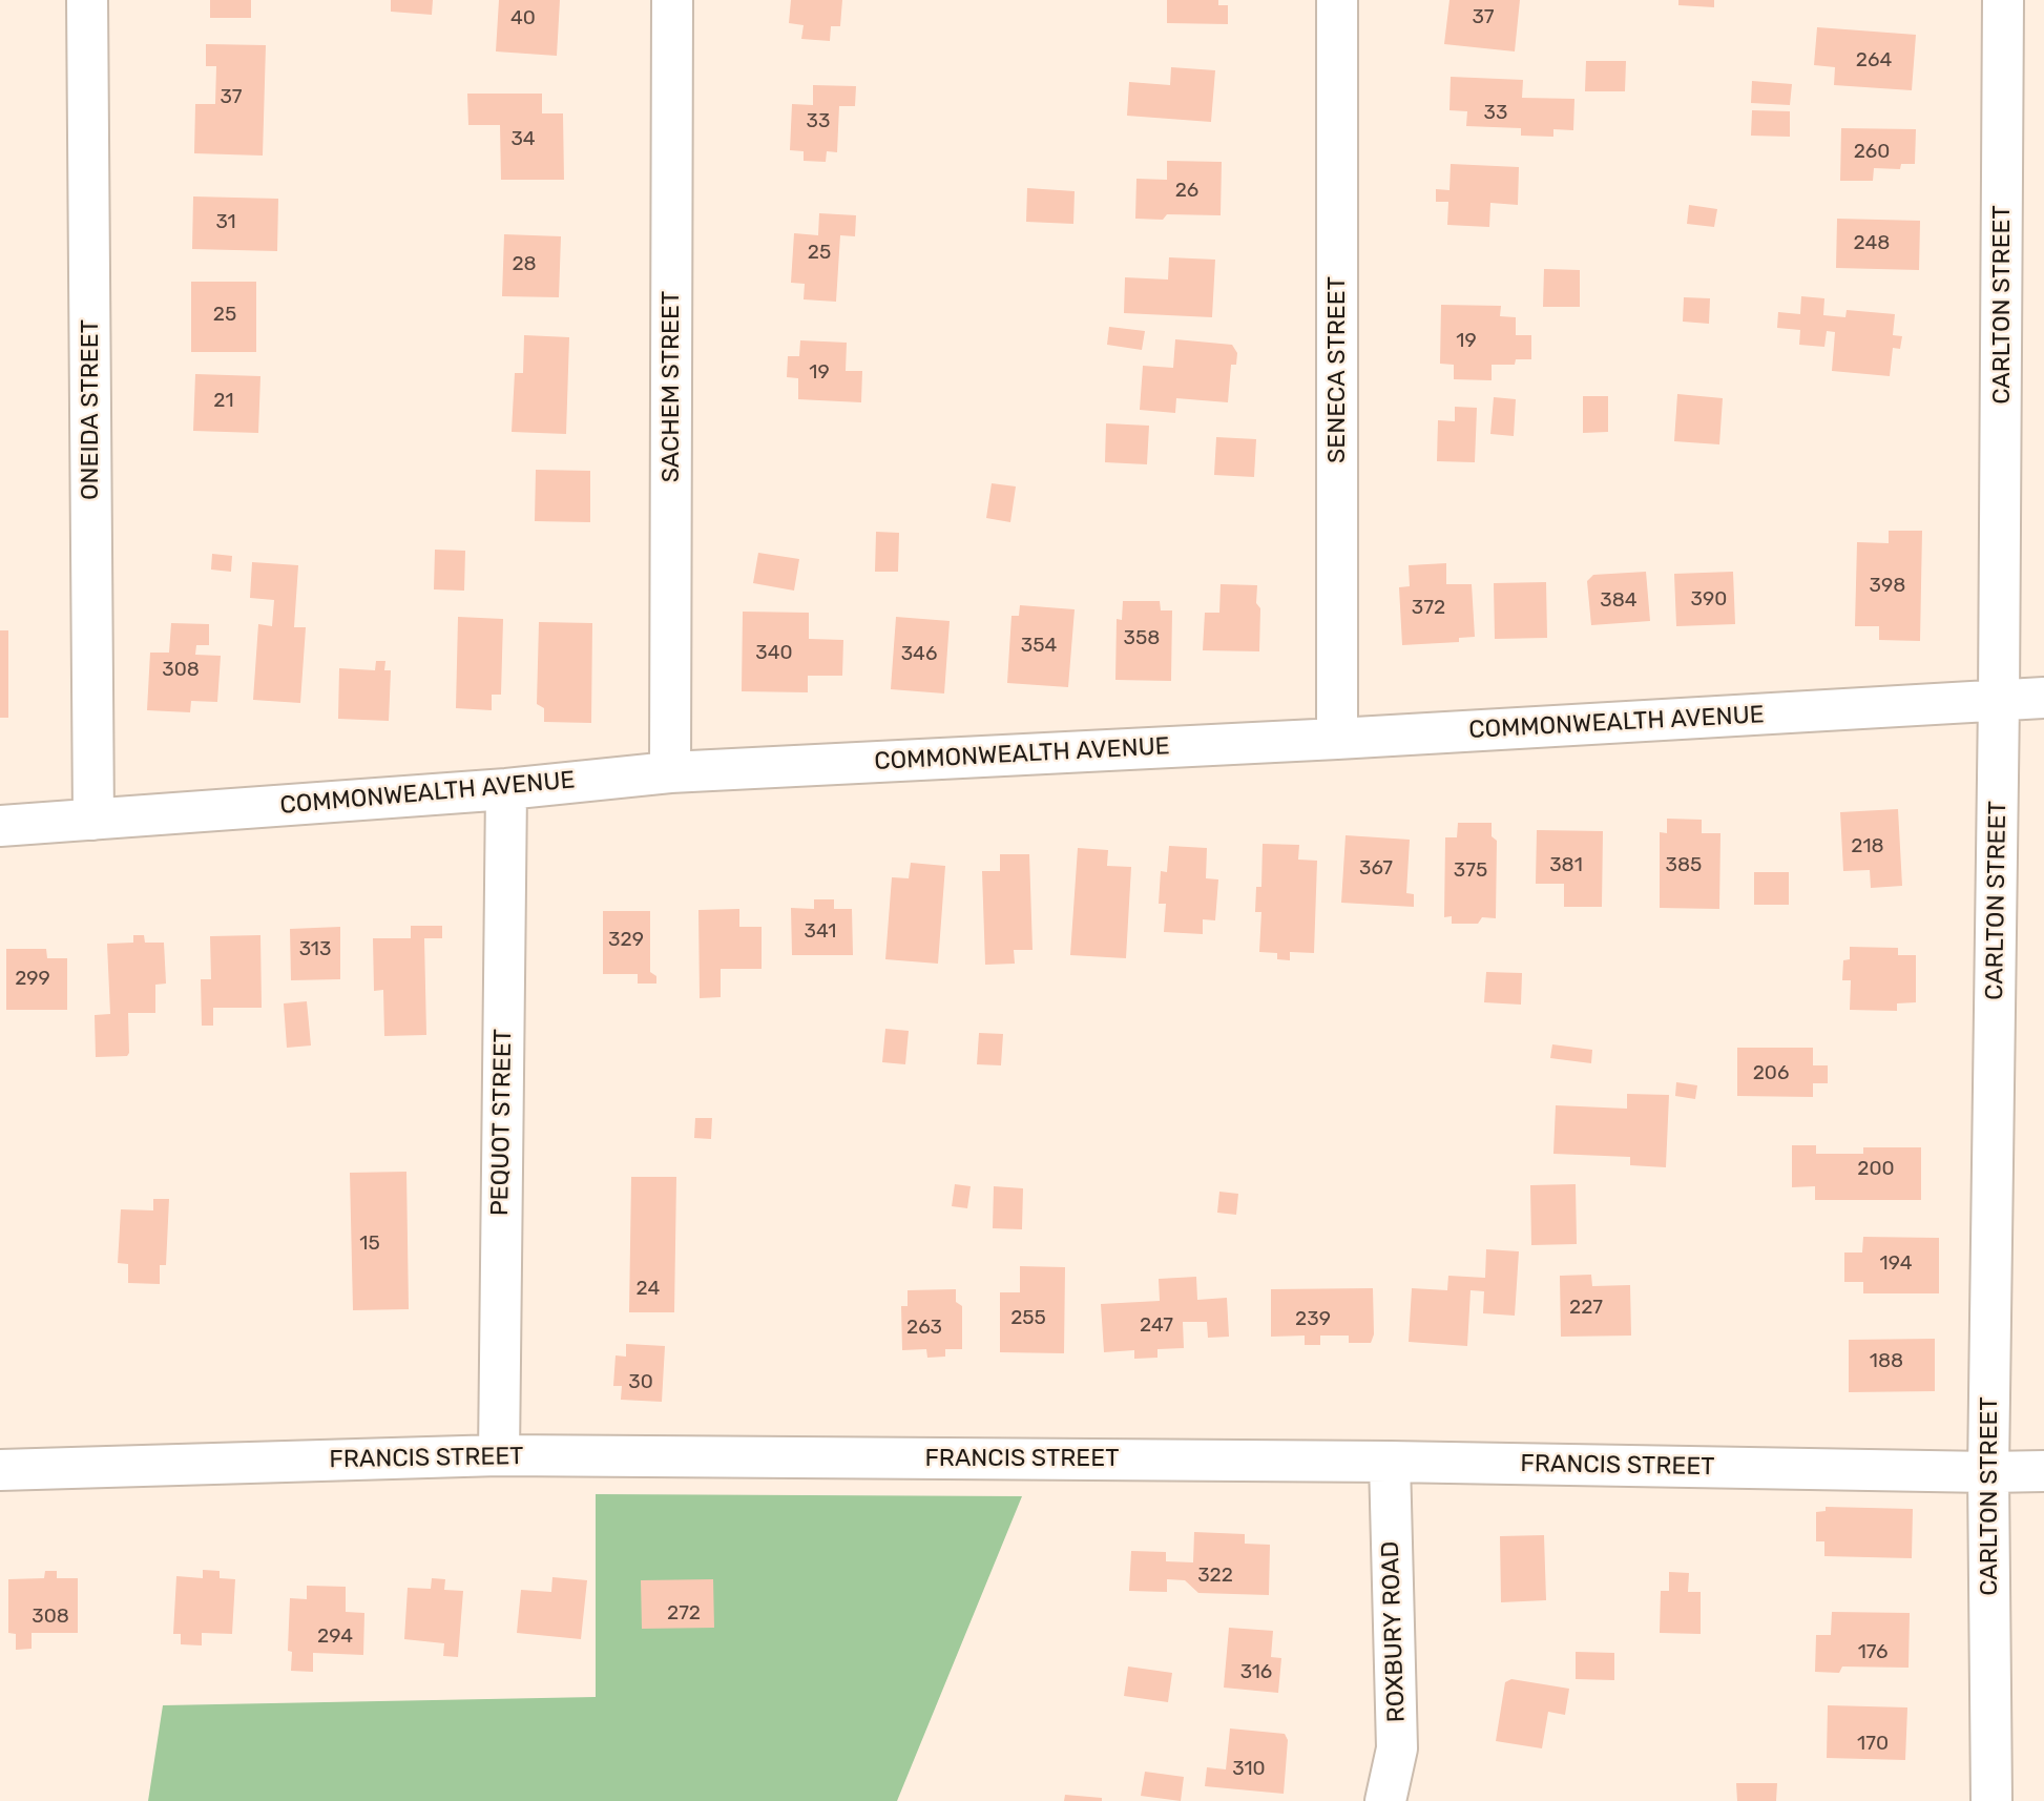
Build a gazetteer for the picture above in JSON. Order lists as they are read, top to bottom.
{
  "streets": {
    "street": [
      "CARLTON STREET",
      "SENECA STREET",
      "SACHEM STREET",
      "ONEIDA STREET",
      "COMMONWEALTH AVENUE",
      "PEQUOT STREET",
      "FRANCIS STREET",
      "ROXBURY ROAD"
    ]
  },
  "crossings": [
    ["CARLTON STREET", "COMMONWEALTH AVENUE"],
    ["CARLTON STREET", "FRANCIS STREET"],
    ["SENECA STREET", "COMMONWEALTH AVENUE"],
    ["SACHEM STREET", "COMMONWEALTH AVENUE"],
    ["ONEIDA STREET", "COMMONWEALTH AVENUE"],
    ["COMMONWEALTH AVENUE", "PEQUOT STREET"],
    ["PEQUOT STREET", "FRANCIS STREET"],
    ["FRANCIS STREET", "ROXBURY ROAD"]
  ],
  "house_numbers": [
    "37",
    "40",
    "264",
    "37",
    "33",
    "33",
    "34",
    "260",
    "26",
    "31",
    "248",
    "25",
    "28",
    "25",
    "19",
    "19",
    "21",
    "398",
    "390",
    "384",
    "372",
    "358",
    "354",
    "340",
    "346",
    "308",
    "218",
    "381",
    "385",
    "367",
    "375",
    "341",
    "329",
    "313",
    "299",
    "206",
    "200",
    "15",
    "194",
    "24",
    "227",
    "255",
    "239",
    "247",
    "263",
    "188",
    "30",
    "322",
    "272",
    "308",
    "294",
    "176",
    "316",
    "170",
    "310"
  ]
}
